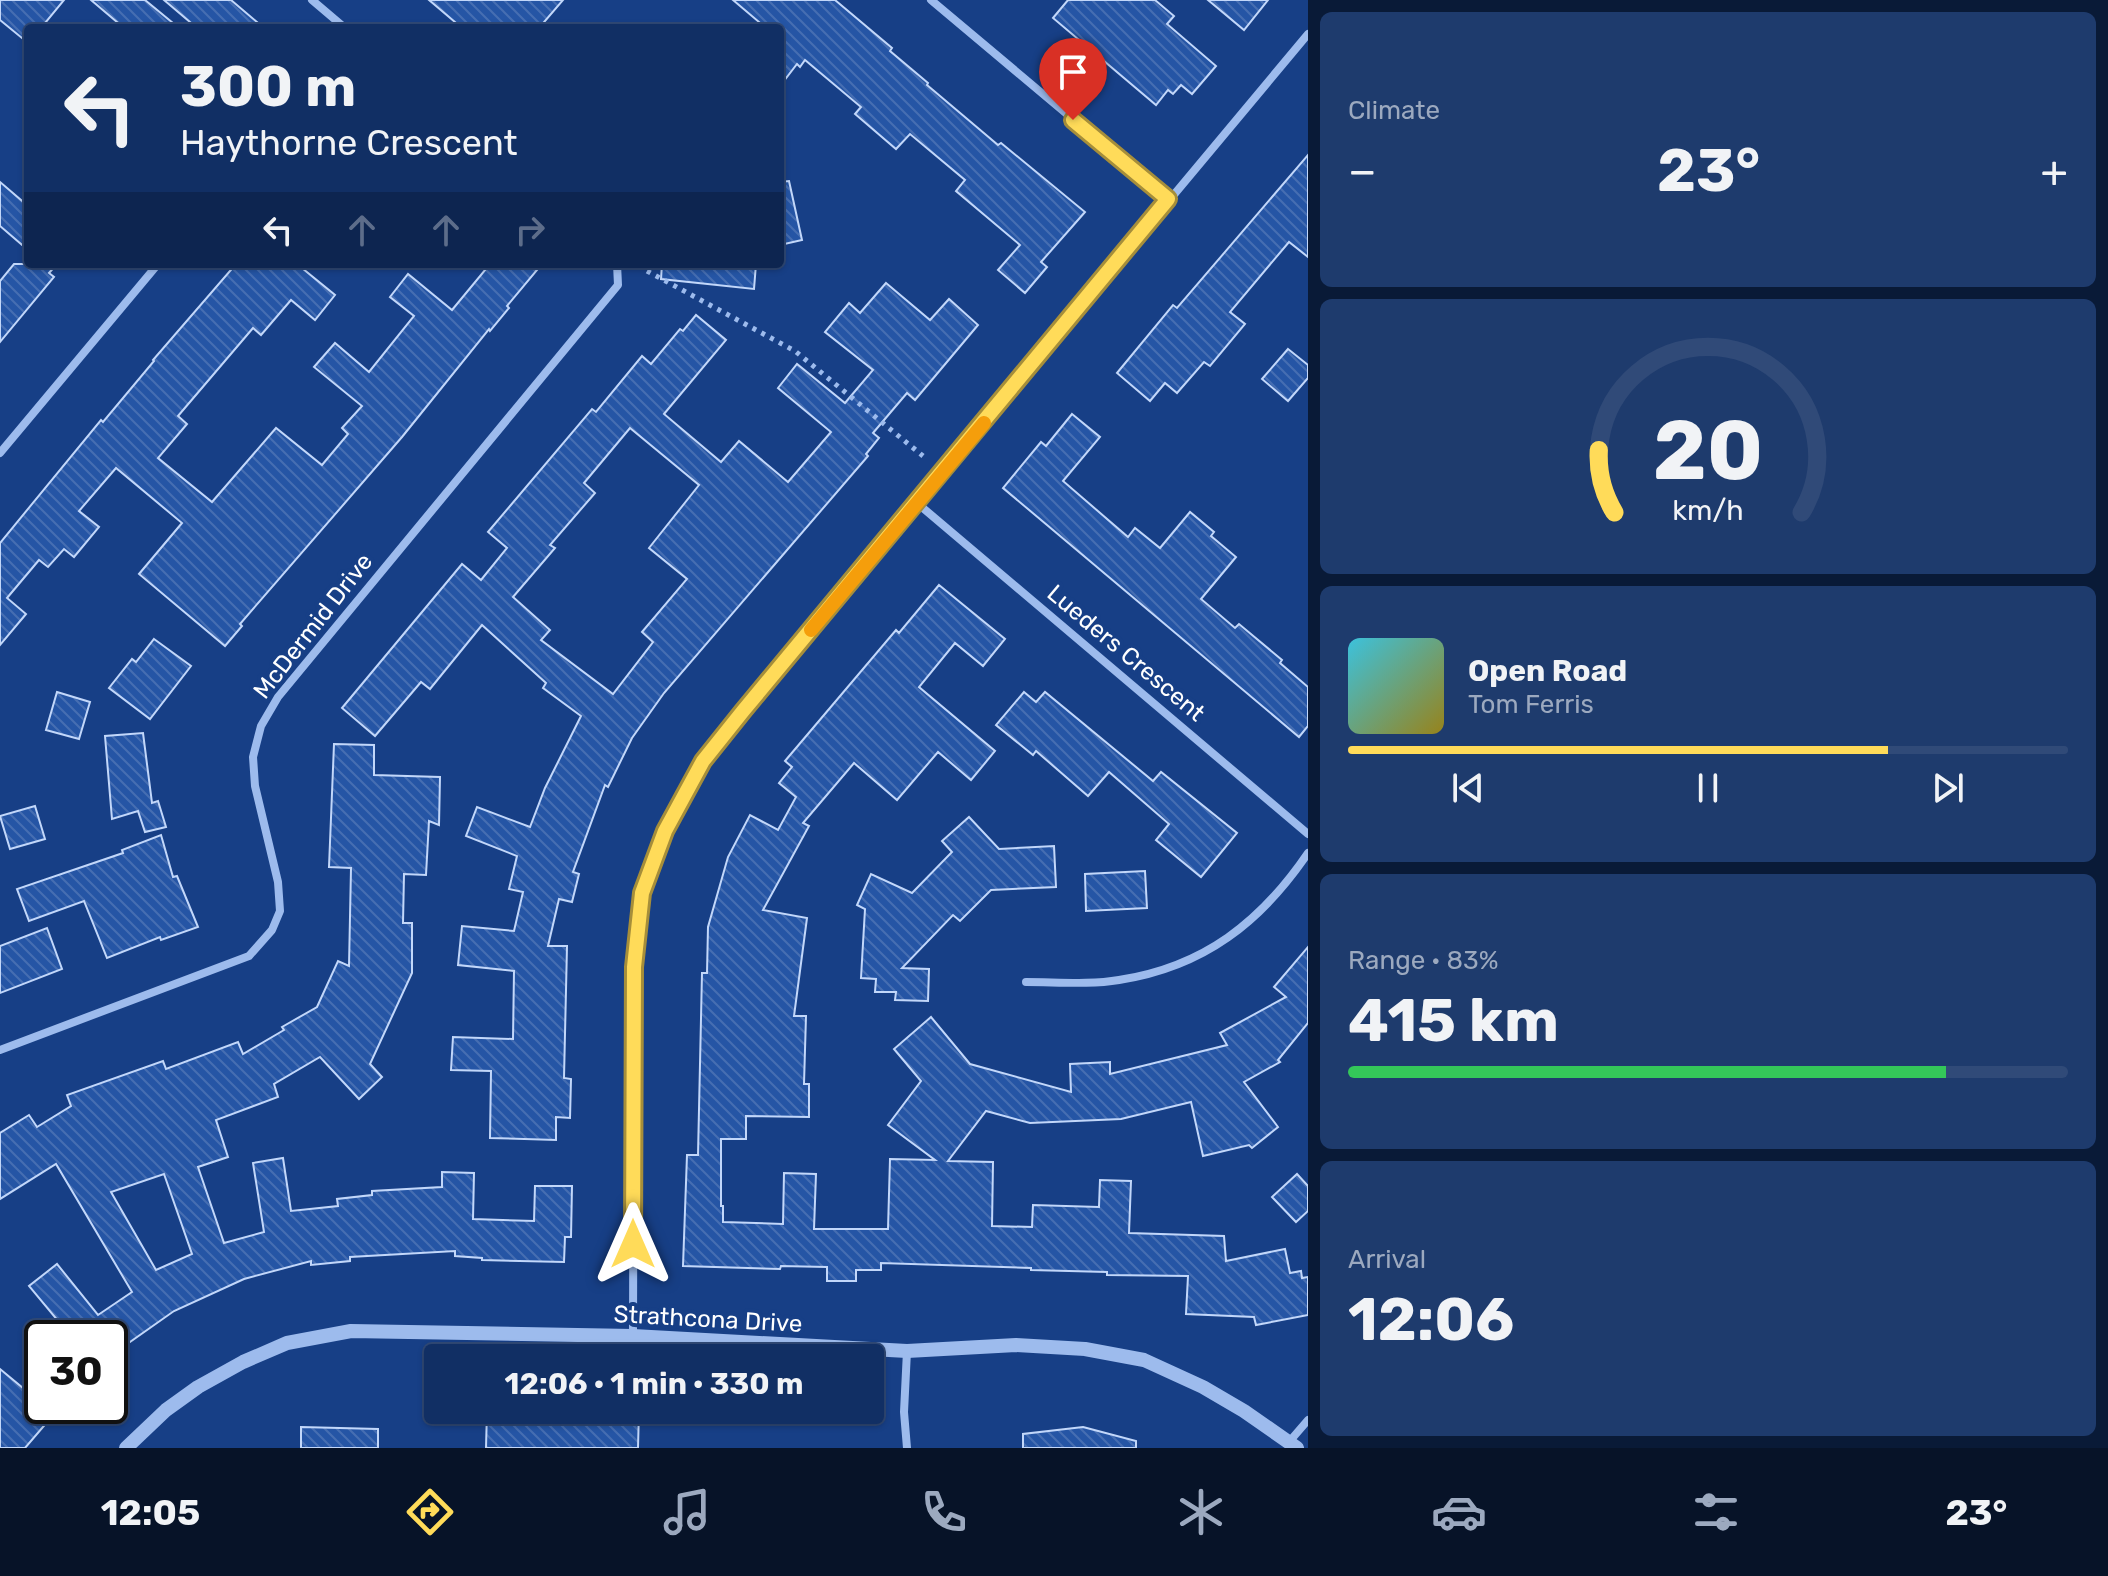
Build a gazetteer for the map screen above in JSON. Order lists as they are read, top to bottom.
{
  "streets": {
    "street": ["McDermid Drive", "Lueders Crescent", "Strathcona Drive"]
  },
  "page": {
    "tile": [
      "Climate",
      ["Range · 83%", "415 km"],
      ["Arrival", "12:06"]
    ],
    "turn": ["300 m", "Haythorne Crescent"],
    "heat": ["−", "23°", "+"],
    "song": ["Open Road", "Tom Ferris"],
    "limit": "30",
    "trip": "12:06 · 1 min · 330 m",
    "tabs": ["12:05", "23°"],
    "gauge": ["20", "km/h"]
  }
}
